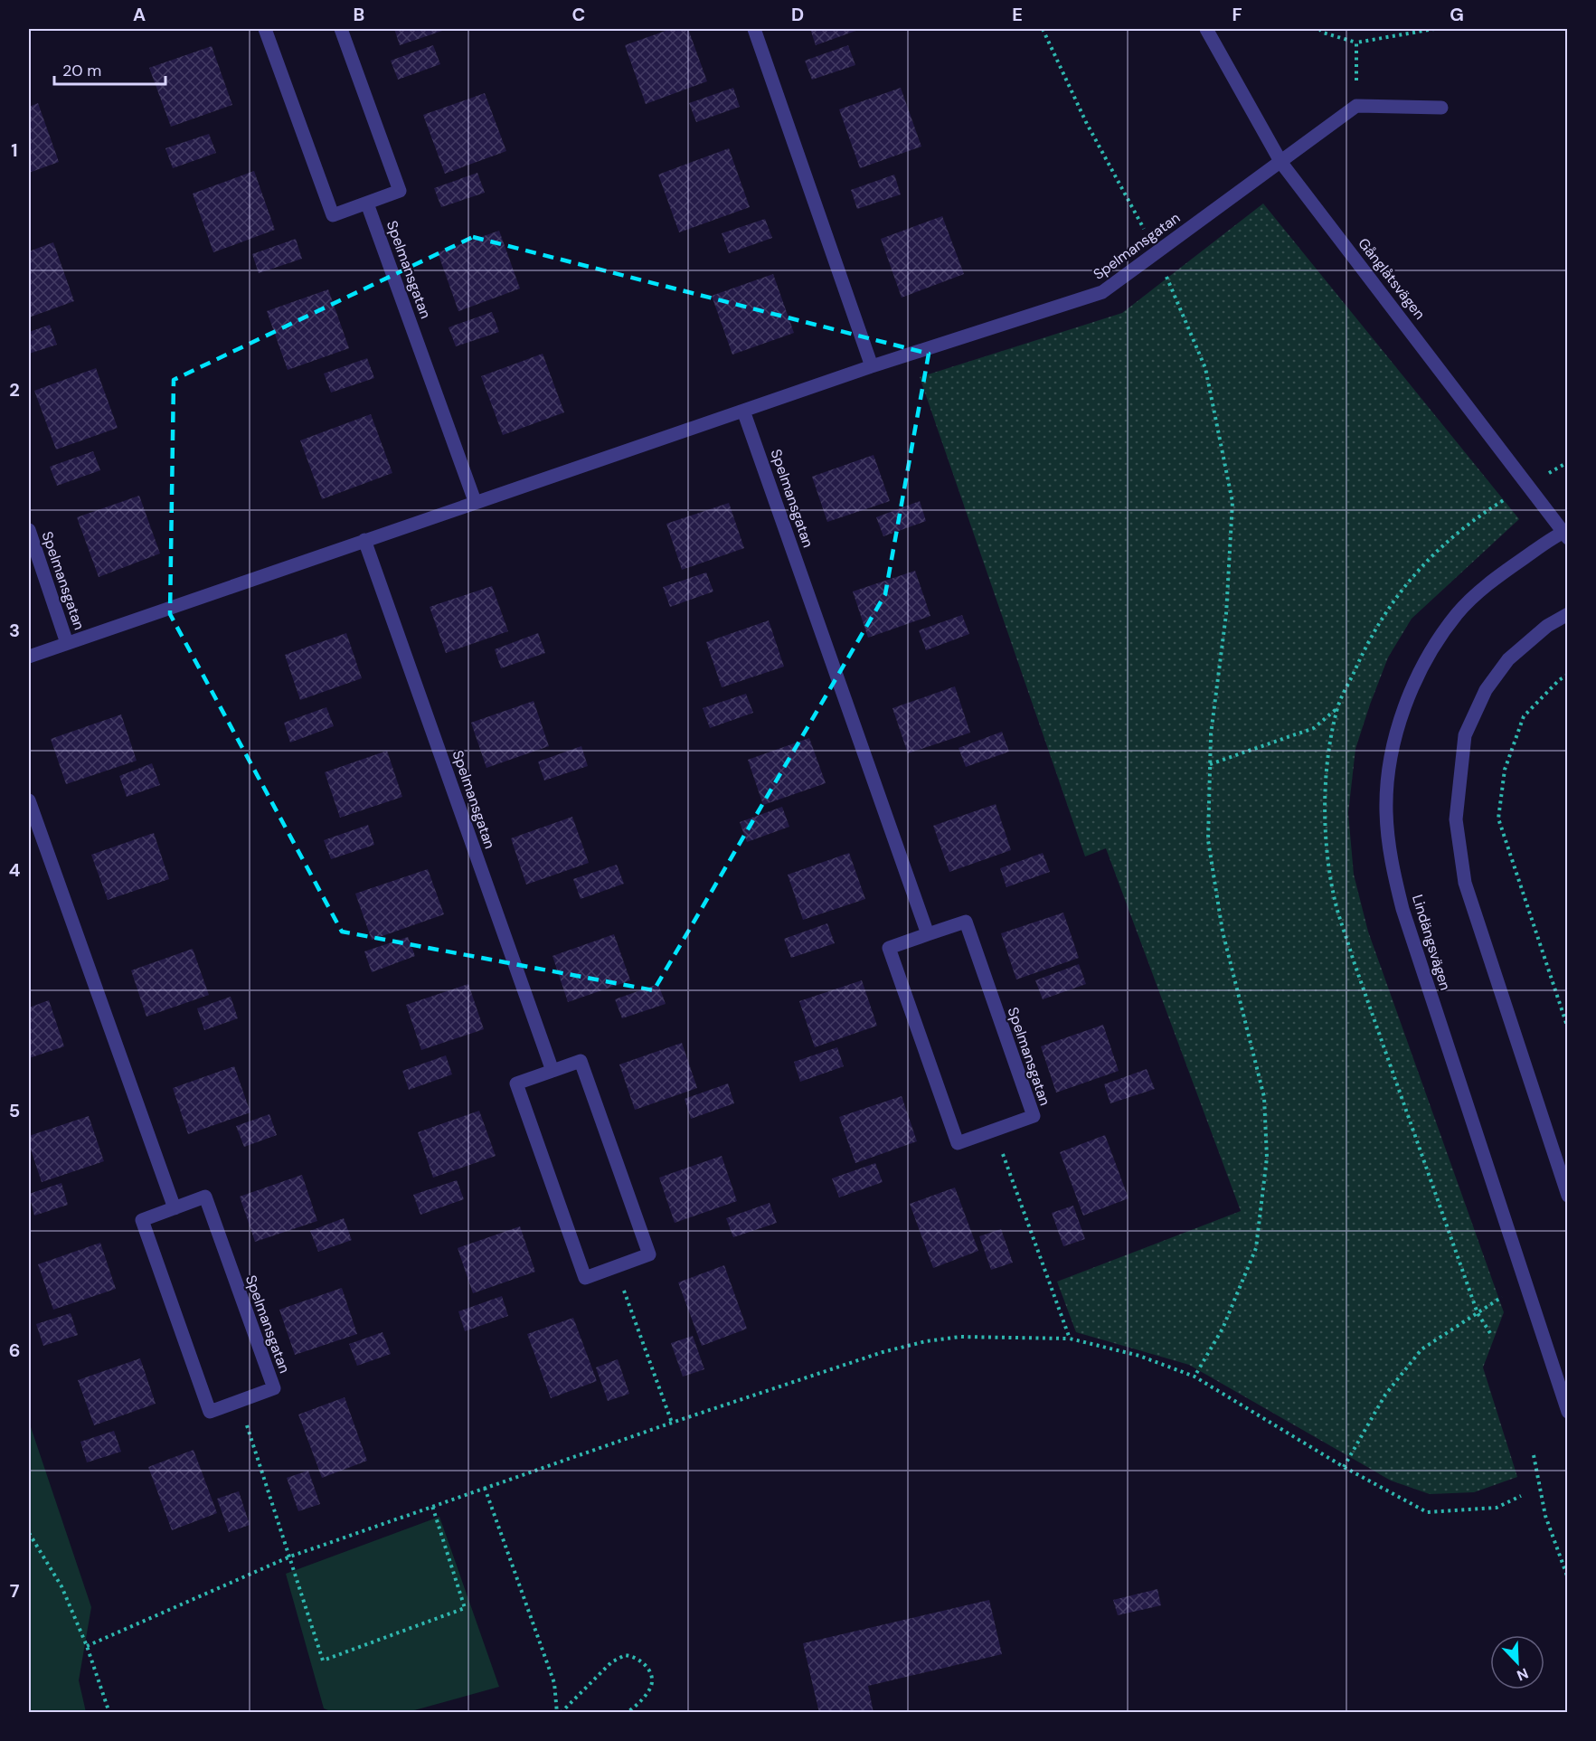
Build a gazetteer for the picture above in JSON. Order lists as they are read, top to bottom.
{
  "streets": {
    "street": ["Spelmansgatan", "Gånglåtsvägen", "Lindängsvägen"]
  },
  "crossings": [
    ["Spelmansgatan", "Gånglåtsvägen"],
    ["Gånglåtsvägen", "Lindängsvägen"]
  ],
  "scale_bar": "20 m",
  "north": "bottom right",
  "grid": {
    "columns": [
      "A",
      "B",
      "C",
      "D",
      "E",
      "F",
      "G"
    ],
    "rows": [
      "1",
      "2",
      "3",
      "4",
      "5",
      "6",
      "7"
    ]
  }
}
